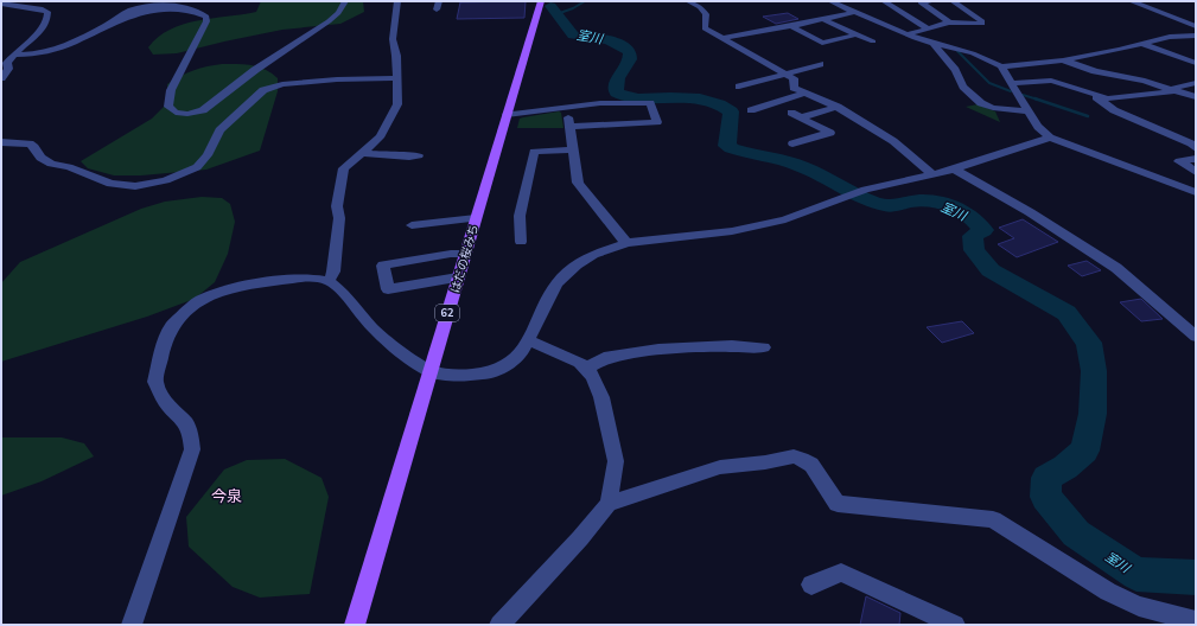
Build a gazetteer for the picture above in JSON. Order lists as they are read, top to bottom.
{
  "streets": {
    "main road": ["はだの桜みち", "62"]
  },
  "districts": ["今泉"],
  "water": ["室川"]
}
